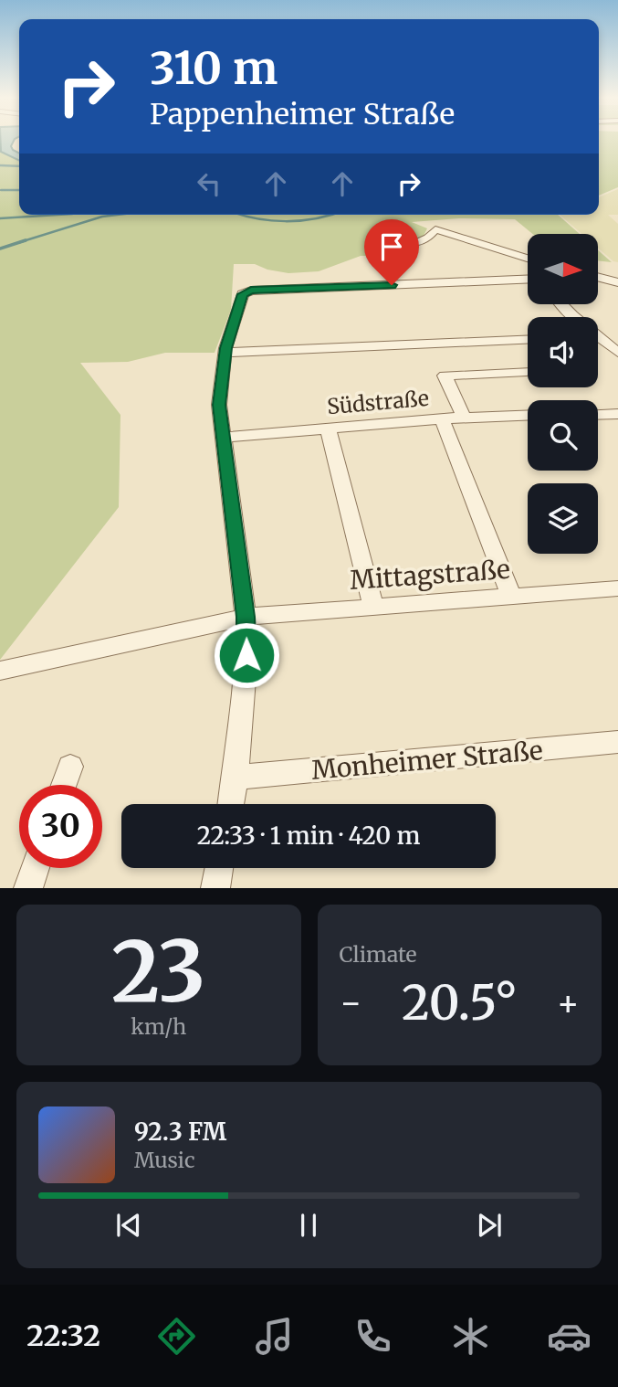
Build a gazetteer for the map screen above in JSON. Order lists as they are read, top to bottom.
{
  "streets": {
    "street": ["Südstraße", "Mittagstraße", "Monheimer Straße"]
  },
  "north": "right",
  "page": {
    "turn": ["310 m", "Pappenheimer Straße"],
    "limit": "30",
    "trip": "22:33 · 1 min · 420 m",
    "tile": [
      ["23", "km/h"],
      "Climate"
    ],
    "heat": ["−", "20.5°", "+"],
    "song": ["92.3 FM", "Music"],
    "tabs": "22:32"
  }
}
